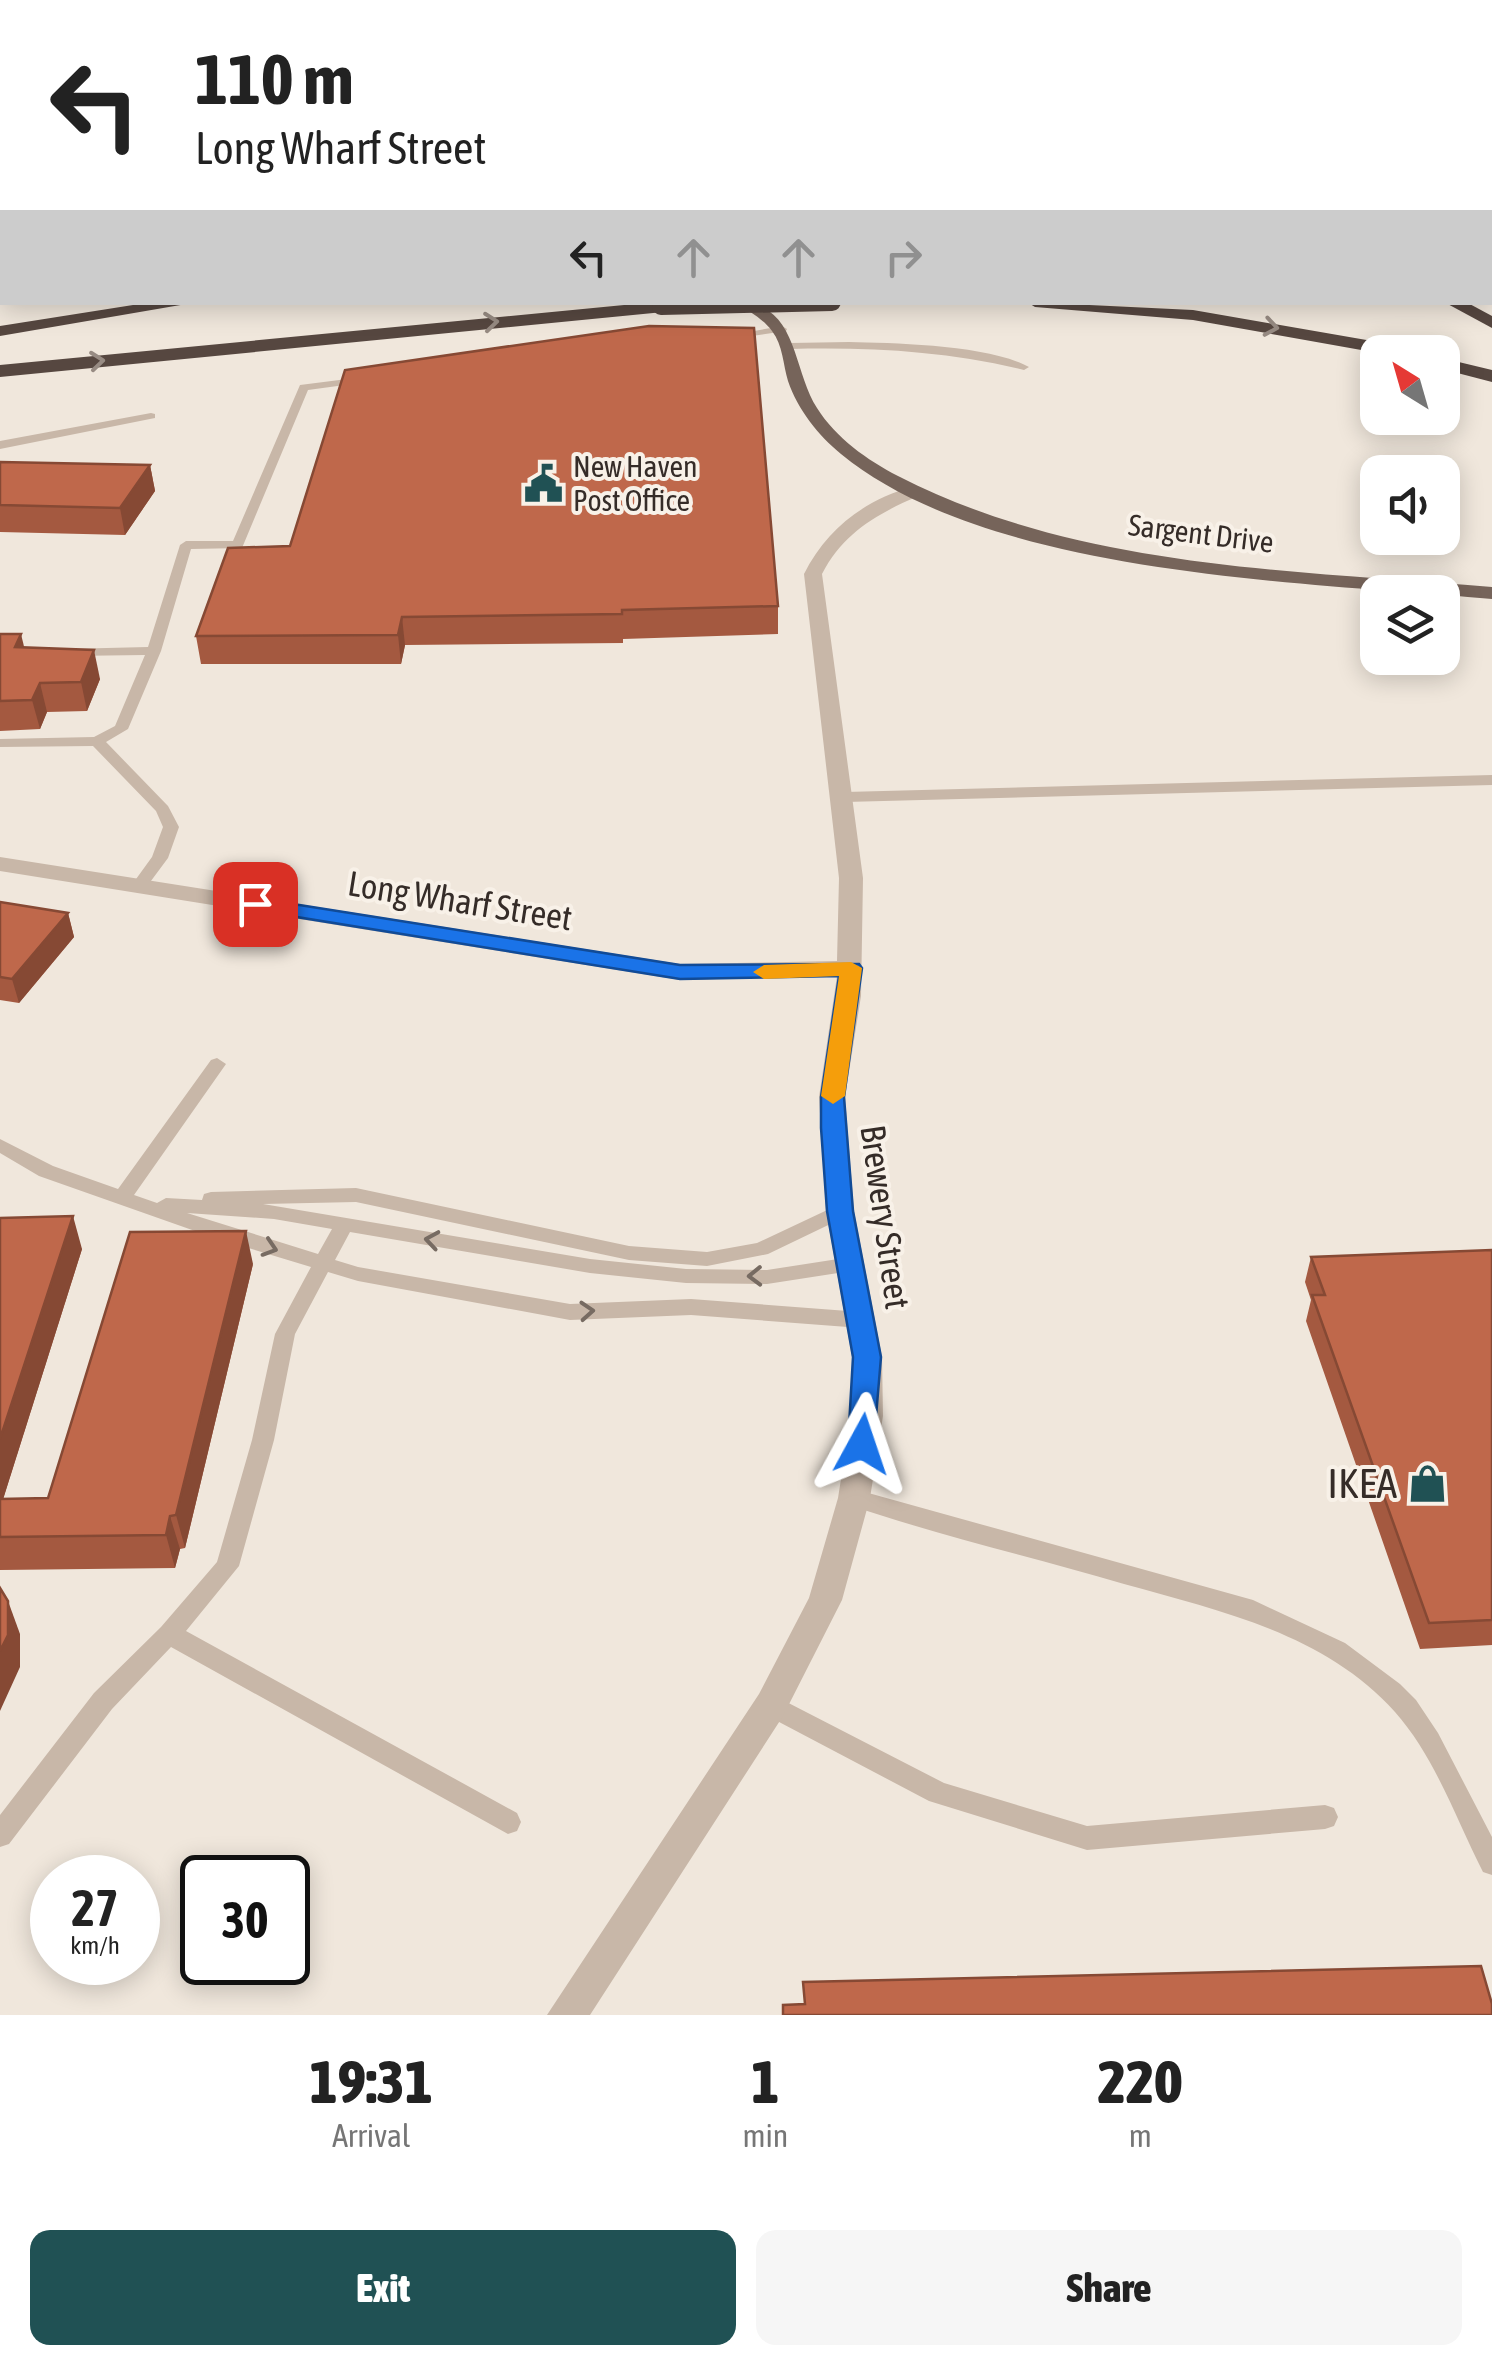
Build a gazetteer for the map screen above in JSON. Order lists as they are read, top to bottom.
{
  "streets": {
    "main road": ["Sargent Drive"],
    "street": ["Long Wharf Street", "Brewery Street"]
  },
  "crossings": [
    ["Sargent Drive", "Brewery Street"],
    ["Long Wharf Street", "Brewery Street"]
  ],
  "places": {
    "public building": ["New Haven Post Office"],
    "shop": ["IKEA"]
  },
  "north": "top left",
  "page": {
    "turn": ["110 m", "Long Wharf Street"],
    "speed": "27 km/h",
    "limit": "30",
    "eta": [
      "19:31",
      "Arrival",
      "1",
      "min",
      "220",
      "m"
    ],
    "buttons": ["Exit", "Share"]
  }
}
